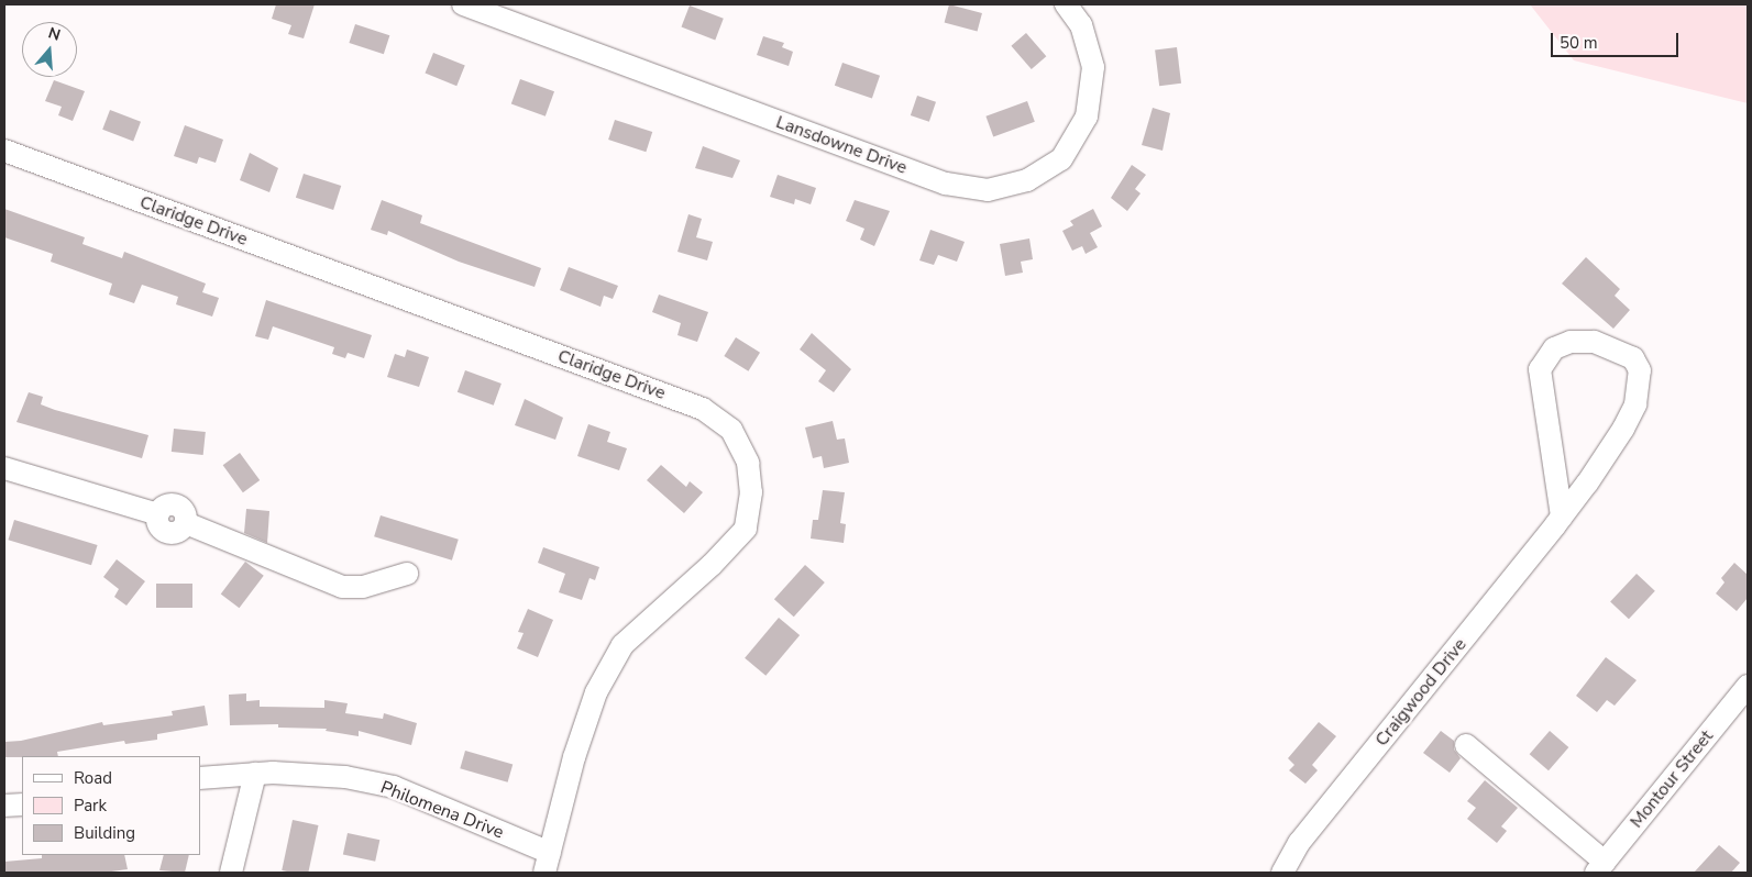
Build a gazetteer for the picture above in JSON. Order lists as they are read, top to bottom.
{
  "streets": {
    "street": [
      "Lansdowne Drive",
      "Claridge Drive",
      "Craigwood Drive",
      "Montour Street",
      "Philomena Drive"
    ]
  },
  "crossings": [
    ["Claridge Drive", "Philomena Drive"]
  ],
  "legend": ["Road", "Park", "Building"],
  "scale_bar": "50 m",
  "north": "top"
}
